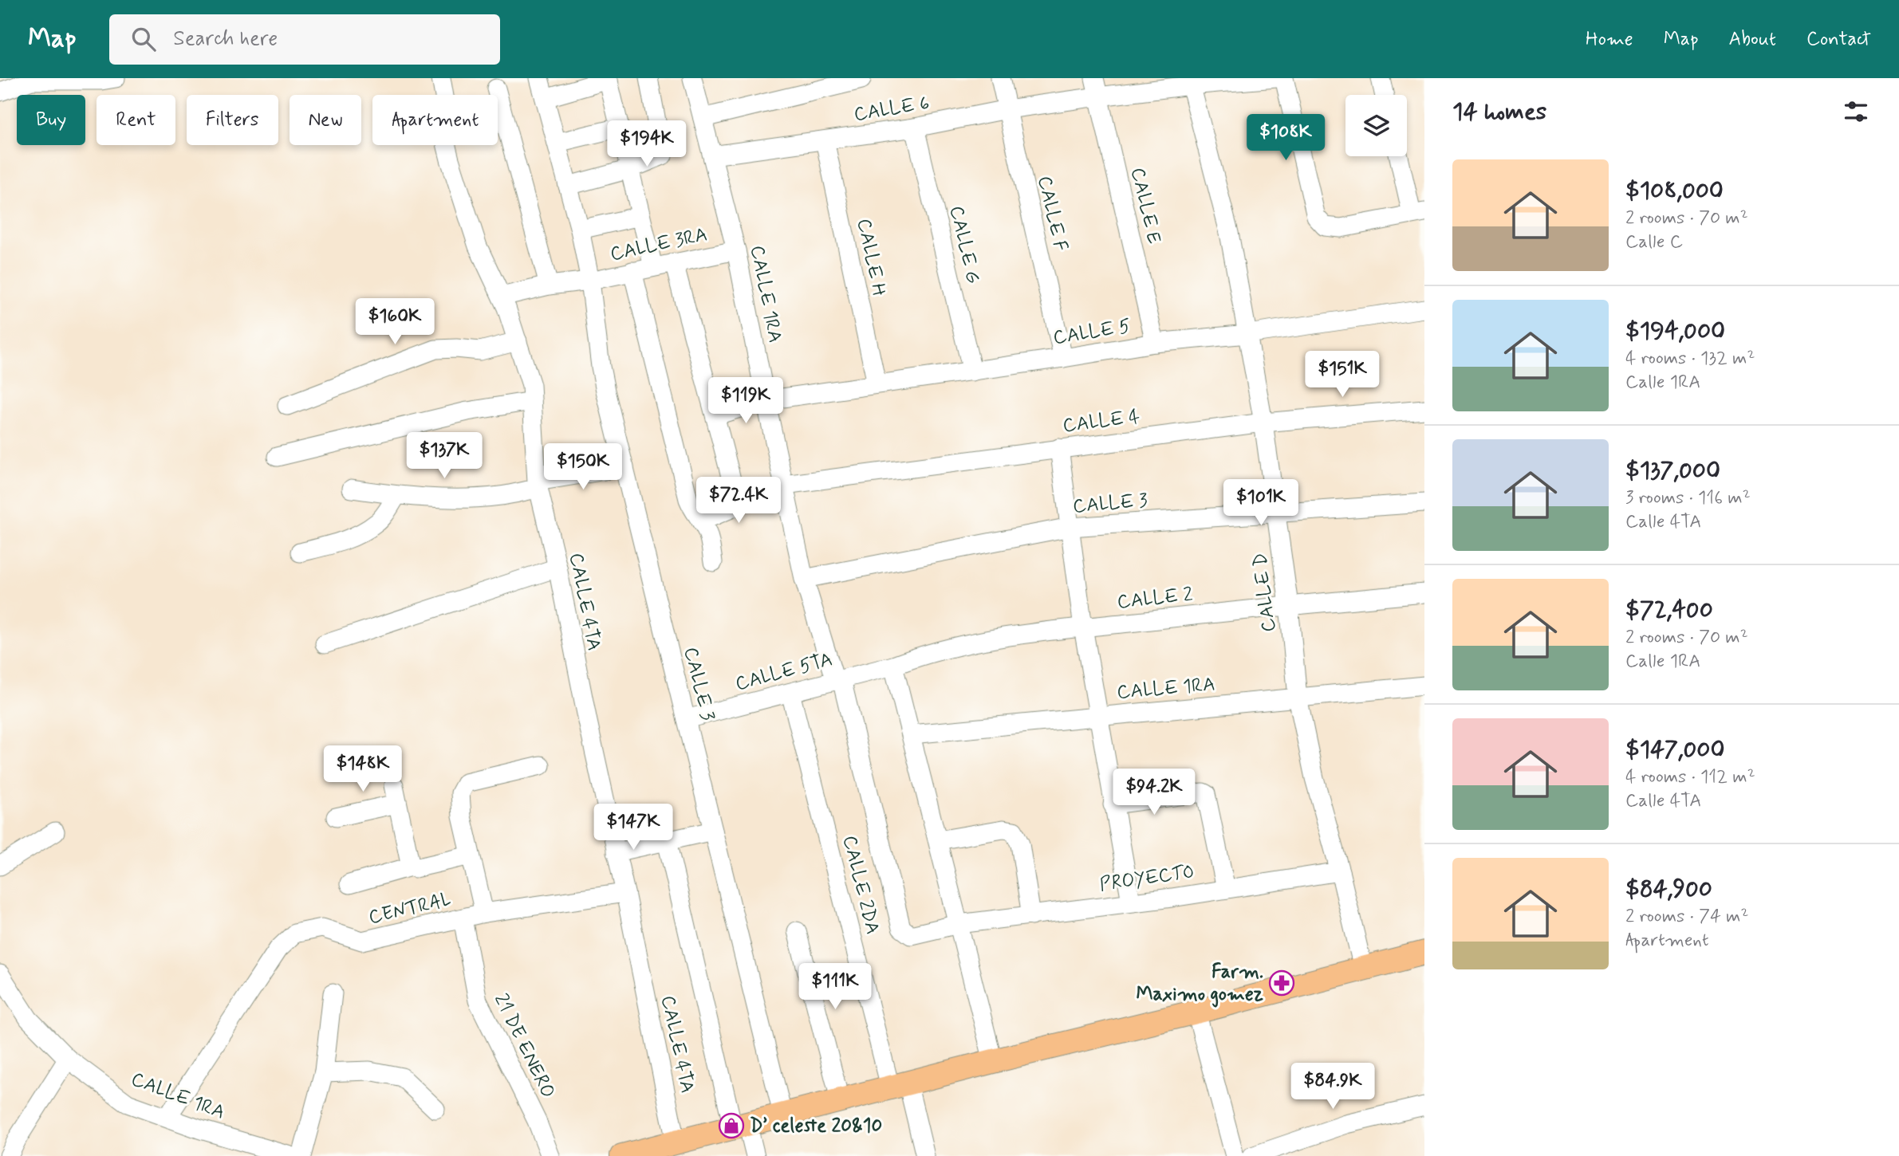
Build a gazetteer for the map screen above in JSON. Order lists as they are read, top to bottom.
{
  "streets": {
    "street": [
      "CALLE 6",
      "CALLE E",
      "CALLE F",
      "CALLE 3RA",
      "CALLE G",
      "CALLE H",
      "CALLE 1RA",
      "CALLE 5",
      "CALLE 4",
      "CALLE 3",
      "CALLE D",
      "CALLE 2",
      "CALLE 4TA",
      "CALLE 5TA",
      "PROYECTO",
      "CALLE 2DA",
      "CENTRAL",
      "21 DE ENERO"
    ]
  },
  "crossings": [
    ["CALLE 6", "CALLE E"],
    ["CALLE 6", "CALLE F"],
    ["CALLE 6", "CALLE G"],
    ["CALLE 6", "CALLE H"],
    ["CALLE 6", "CALLE 1RA"],
    ["CALLE 6", "CALLE D"],
    ["CALLE E", "CALLE 5"],
    ["CALLE F", "CALLE 5"],
    ["CALLE 3RA", "CALLE 1RA"],
    ["CALLE 3RA", "CALLE 3"],
    ["CALLE 3RA", "CALLE 4TA"],
    ["CALLE G", "CALLE 5"],
    ["CALLE H", "CALLE 5"],
    ["CALLE 1RA", "CALLE 5"],
    ["CALLE 1RA", "CALLE 4"],
    ["CALLE 1RA", "CALLE 3"],
    ["CALLE 1RA", "CALLE D"],
    ["CALLE 1RA", "CALLE 5TA"],
    ["CALLE 1RA", "PROYECTO"],
    ["CALLE 1RA", "CENTRAL"],
    ["CALLE 5", "CALLE D"],
    ["CALLE 4", "CALLE D"],
    ["CALLE 3", "CALLE D"],
    ["CALLE 3", "CALLE 5TA"],
    ["CALLE D", "CALLE 2"],
    ["CALLE D", "PROYECTO"],
    ["CALLE 2", "CALLE 5TA"],
    ["CALLE 4TA", "CENTRAL"],
    ["CALLE 5TA", "CALLE 2DA"],
    ["CENTRAL", "21 DE ENERO"]
  ],
  "places": {
    "pharmacy": ["Farm. Maximo gomez"],
    "shop": ["D’ celeste 20&10"]
  },
  "page": {
    "header": "Map",
    "search": "Search here",
    "nav": [
      "Home",
      "Map",
      "About",
      "Contact"
    ],
    "heading": "14 homes",
    "chip": [
      "Buy",
      "Rent",
      "Filters",
      "New",
      "Apartment"
    ],
    "price": [
      "$108K",
      "$194K",
      "$160K",
      "$151K",
      "$119K",
      "$137K",
      "$150K",
      "$72.4K",
      "$101K",
      "$148K",
      "$94.2K",
      "$147K",
      "$111K",
      "$84.9K"
    ],
    "list": [
      {
        "name": "$108,000",
        "note": "2 rooms · 70 m² · Calle C"
      },
      {
        "name": "$194,000",
        "note": "4 rooms · 132 m² · Calle 1RA"
      },
      {
        "name": "$137,000",
        "note": "3 rooms · 116 m² · Calle 4TA"
      },
      {
        "name": "$72,400",
        "note": "2 rooms · 70 m² · Calle 1RA"
      },
      {
        "name": "$147,000",
        "note": "4 rooms · 112 m² · Calle 4TA"
      },
      {
        "name": "$84,900",
        "note": "2 rooms · 74 m² · Apartment"
      }
    ]
  }
}
